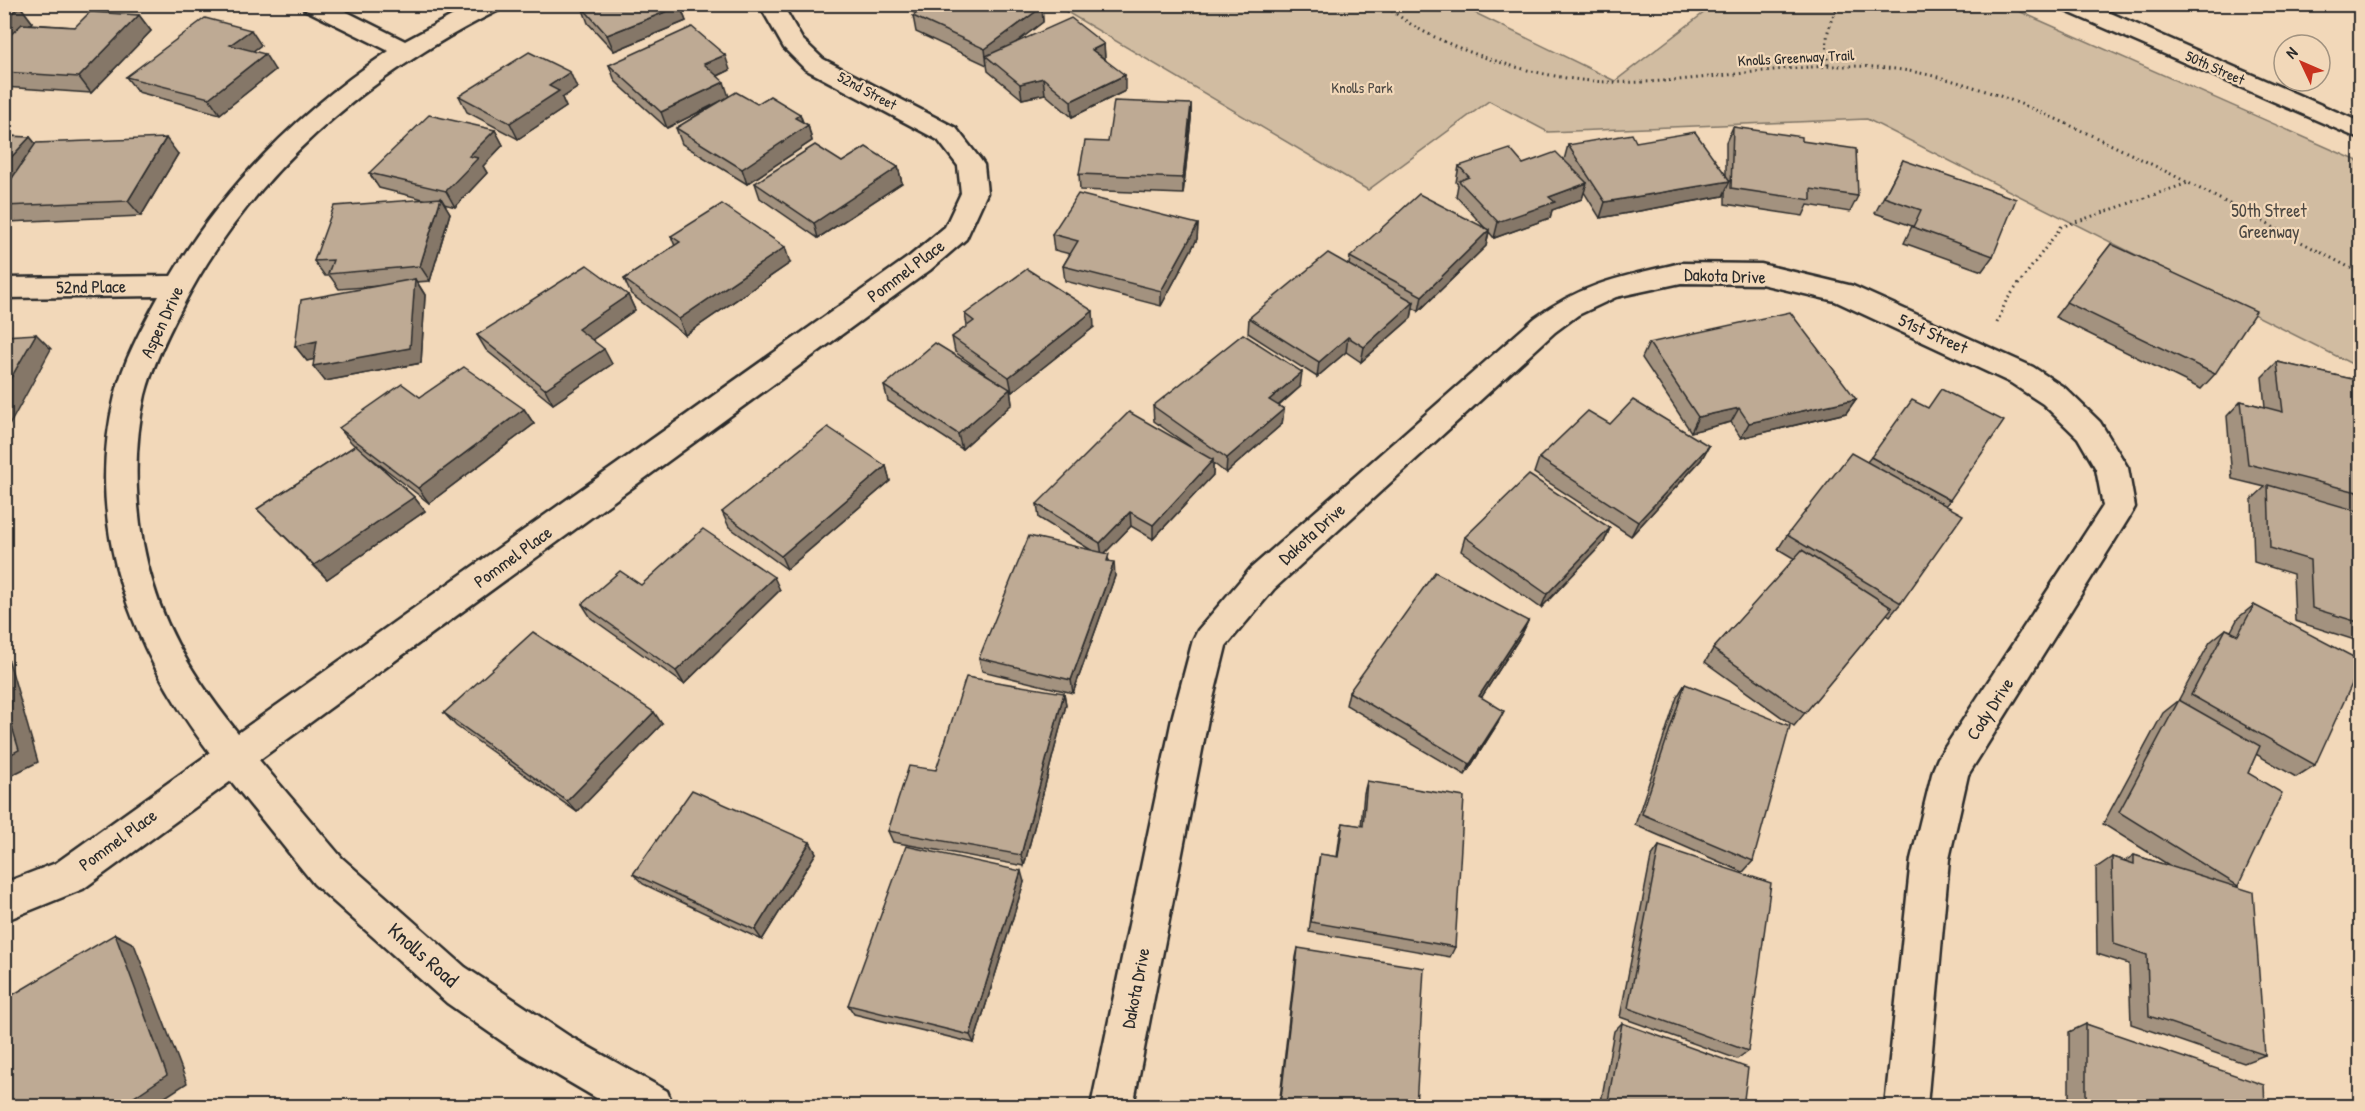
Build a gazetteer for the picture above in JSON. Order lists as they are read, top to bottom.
{
  "streets": {
    "street": [
      "50th Street",
      "52nd Street",
      "Pommel Place",
      "Dakota Drive",
      "52nd Place",
      "Aspen Drive",
      "51st Street",
      "Cody Drive",
      "Knolls Road"
    ],
    "path": ["Knolls Greenway Trail"]
  },
  "crossings": [
    ["52nd Street", "Pommel Place"],
    ["Pommel Place", "Aspen Drive"],
    ["Pommel Place", "Knolls Road"],
    ["Dakota Drive", "51st Street"],
    ["52nd Place", "Aspen Drive"],
    ["Aspen Drive", "Knolls Road"],
    ["51st Street", "Cody Drive"]
  ],
  "parks": ["Knolls Park", "50th Street Greenway"],
  "north": "top left"
}
